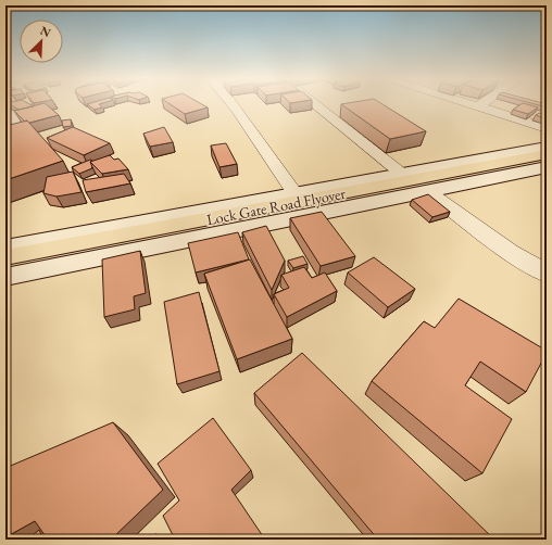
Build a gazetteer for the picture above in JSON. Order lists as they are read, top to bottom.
{
  "streets": {
    "main road": ["Lock Gate Road Flyover"]
  },
  "north": "top right"
}
